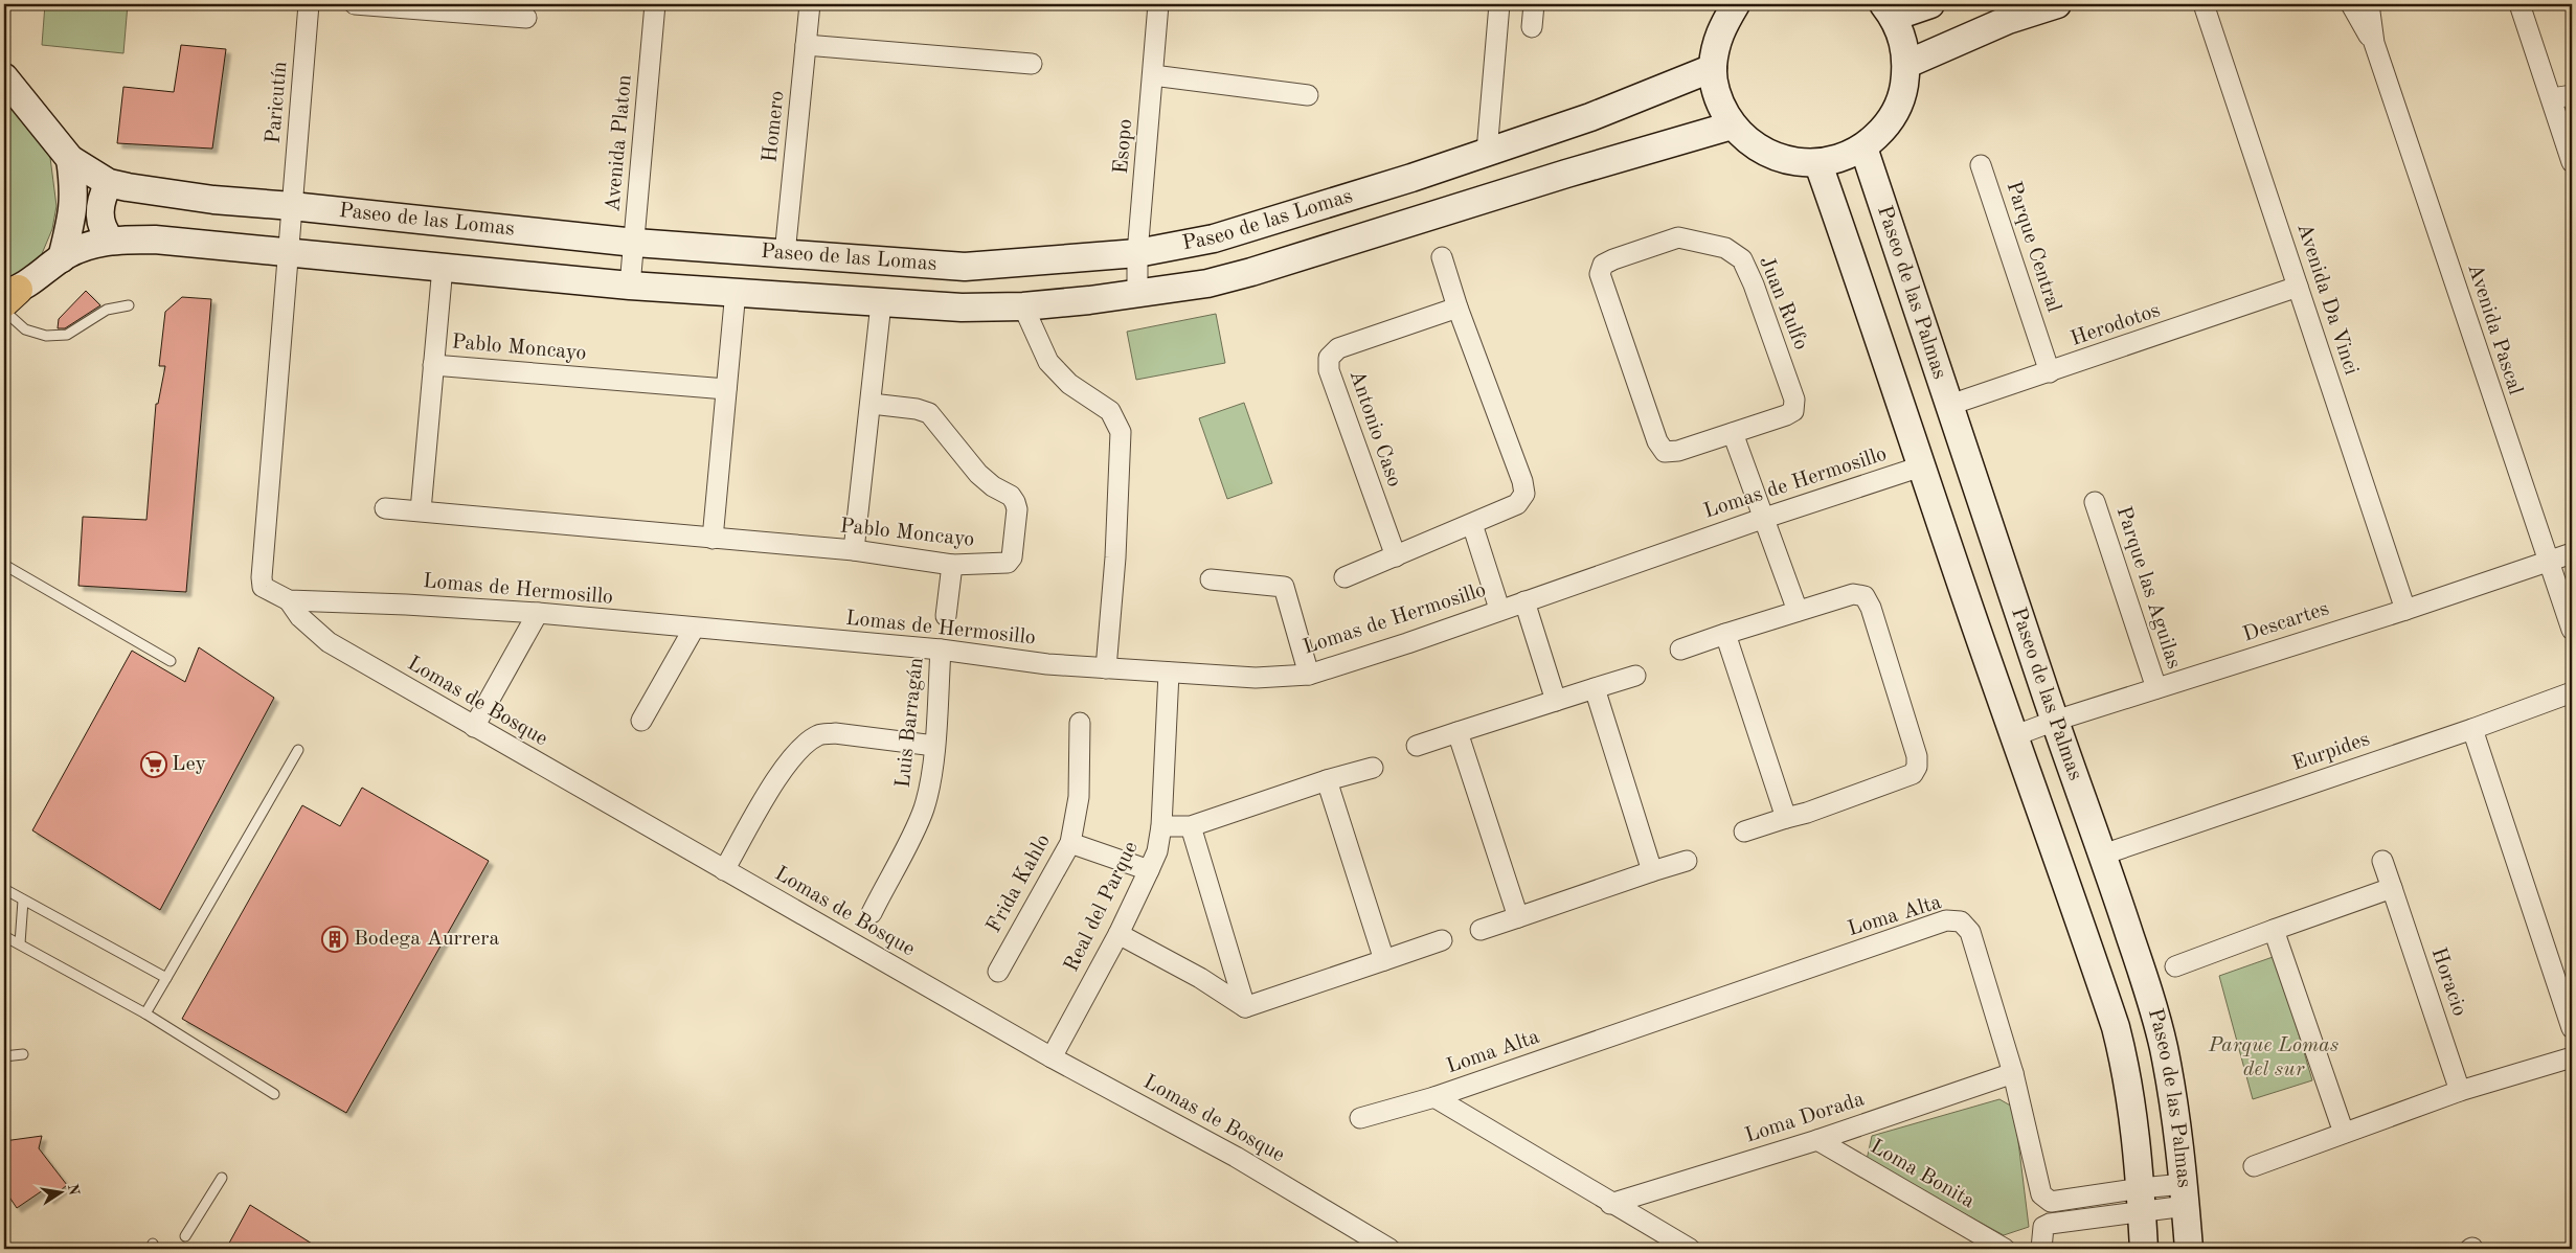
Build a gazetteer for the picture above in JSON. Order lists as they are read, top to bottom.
{
  "streets": {
    "street": [
      "Paricutín",
      "Homero",
      "Avenida Platon",
      "Esopo",
      "Paseo de las Lomas",
      "Parque Central",
      "Paseo de las Palmas",
      "Avenida Da Vinci",
      "Juan Rulfo",
      "Herodotos",
      "Avenida Pascal",
      "Pablo Moncayo",
      "Antonio Caso",
      "Lomas de Hermosillo",
      "Parque las Aguilas",
      "Descartes",
      "Lomas de Bosque",
      "Luis Barragán",
      "Eurpides",
      "Frida Kahlo",
      "Real del Parque",
      "Loma Alta",
      "Horacio",
      "Loma Dorada",
      "Loma Bonita"
    ]
  },
  "crossings": [
    ["Paricutín", "Paseo de las Lomas"],
    ["Paricutín", "Lomas de Hermosillo"],
    ["Homero", "Paseo de las Lomas"],
    ["Avenida Platon", "Paseo de las Lomas"],
    ["Esopo", "Paseo de las Lomas"],
    ["Paseo de las Lomas", "Pablo Moncayo"],
    ["Paseo de las Lomas", "Lomas de Hermosillo"],
    ["Parque Central", "Herodotos"],
    ["Paseo de las Palmas", "Herodotos"],
    ["Paseo de las Palmas", "Lomas de Hermosillo"],
    ["Paseo de las Palmas", "Descartes"],
    ["Paseo de las Palmas", "Eurpides"],
    ["Paseo de las Palmas", "Loma Alta"],
    ["Avenida Da Vinci", "Herodotos"],
    ["Avenida Da Vinci", "Descartes"],
    ["Avenida Pascal", "Descartes"],
    ["Lomas de Hermosillo", "Lomas de Bosque"],
    ["Lomas de Hermosillo", "Luis Barragán"],
    ["Lomas de Hermosillo", "Real del Parque"],
    ["Parque las Aguilas", "Descartes"],
    ["Lomas de Bosque", "Real del Parque"],
    ["Loma Alta", "Loma Dorada"],
    ["Loma Dorada", "Loma Bonita"]
  ],
  "parks": ["Parque Lomas del sur"],
  "places": {
    "supermarket": ["Ley"],
    "building": ["Bodega Aurrera"]
  },
  "north": "right"
}
